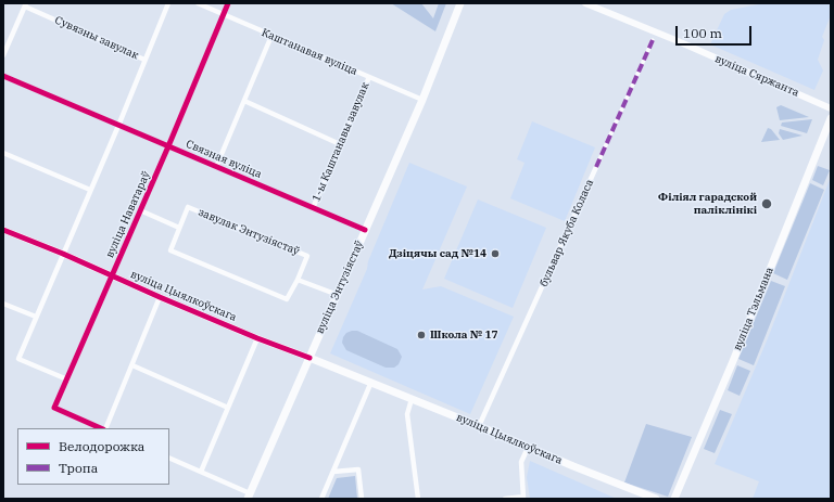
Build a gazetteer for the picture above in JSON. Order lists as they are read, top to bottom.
{
  "streets": {
    "main road": ["вуліца Энтузіястаў", "вуліца Цыялкоўскага", "вуліца Тэльмана"],
    "street": [
      "Сувязны завулак",
      "Каштанавая вуліца",
      "вуліца Сяржанта",
      "1-ы Каштанавы завулак",
      "Связная вуліца",
      "вуліца Наватараў",
      "завулак Энтузіястаў",
      "бульвар Якуба Коласа"
    ]
  },
  "crossings": [
    ["Каштанавая вуліца", "1-ы Каштанавы завулак"],
    ["Каштанавая вуліца", "вуліца Наватараў"],
    ["Каштанавая вуліца", "вуліца Энтузіястаў"],
    ["1-ы Каштанавы завулак", "Связная вуліца"],
    ["Связная вуліца", "вуліца Наватараў"],
    ["Связная вуліца", "вуліца Энтузіястаў"],
    ["вуліца Наватараў", "вуліца Цыялкоўскага"],
    ["бульвар Якуба Коласа", "вуліца Цыялкоўскага"],
    ["вуліца Энтузіястаў", "вуліца Цыялкоўскага"]
  ],
  "places": ["Філіял гарадской паліклінікі", "Дзіцячы сад №14", "Школа № 17"],
  "legend": ["Велодорожка", "Тропа"],
  "scale_bar": "100 m"
}
